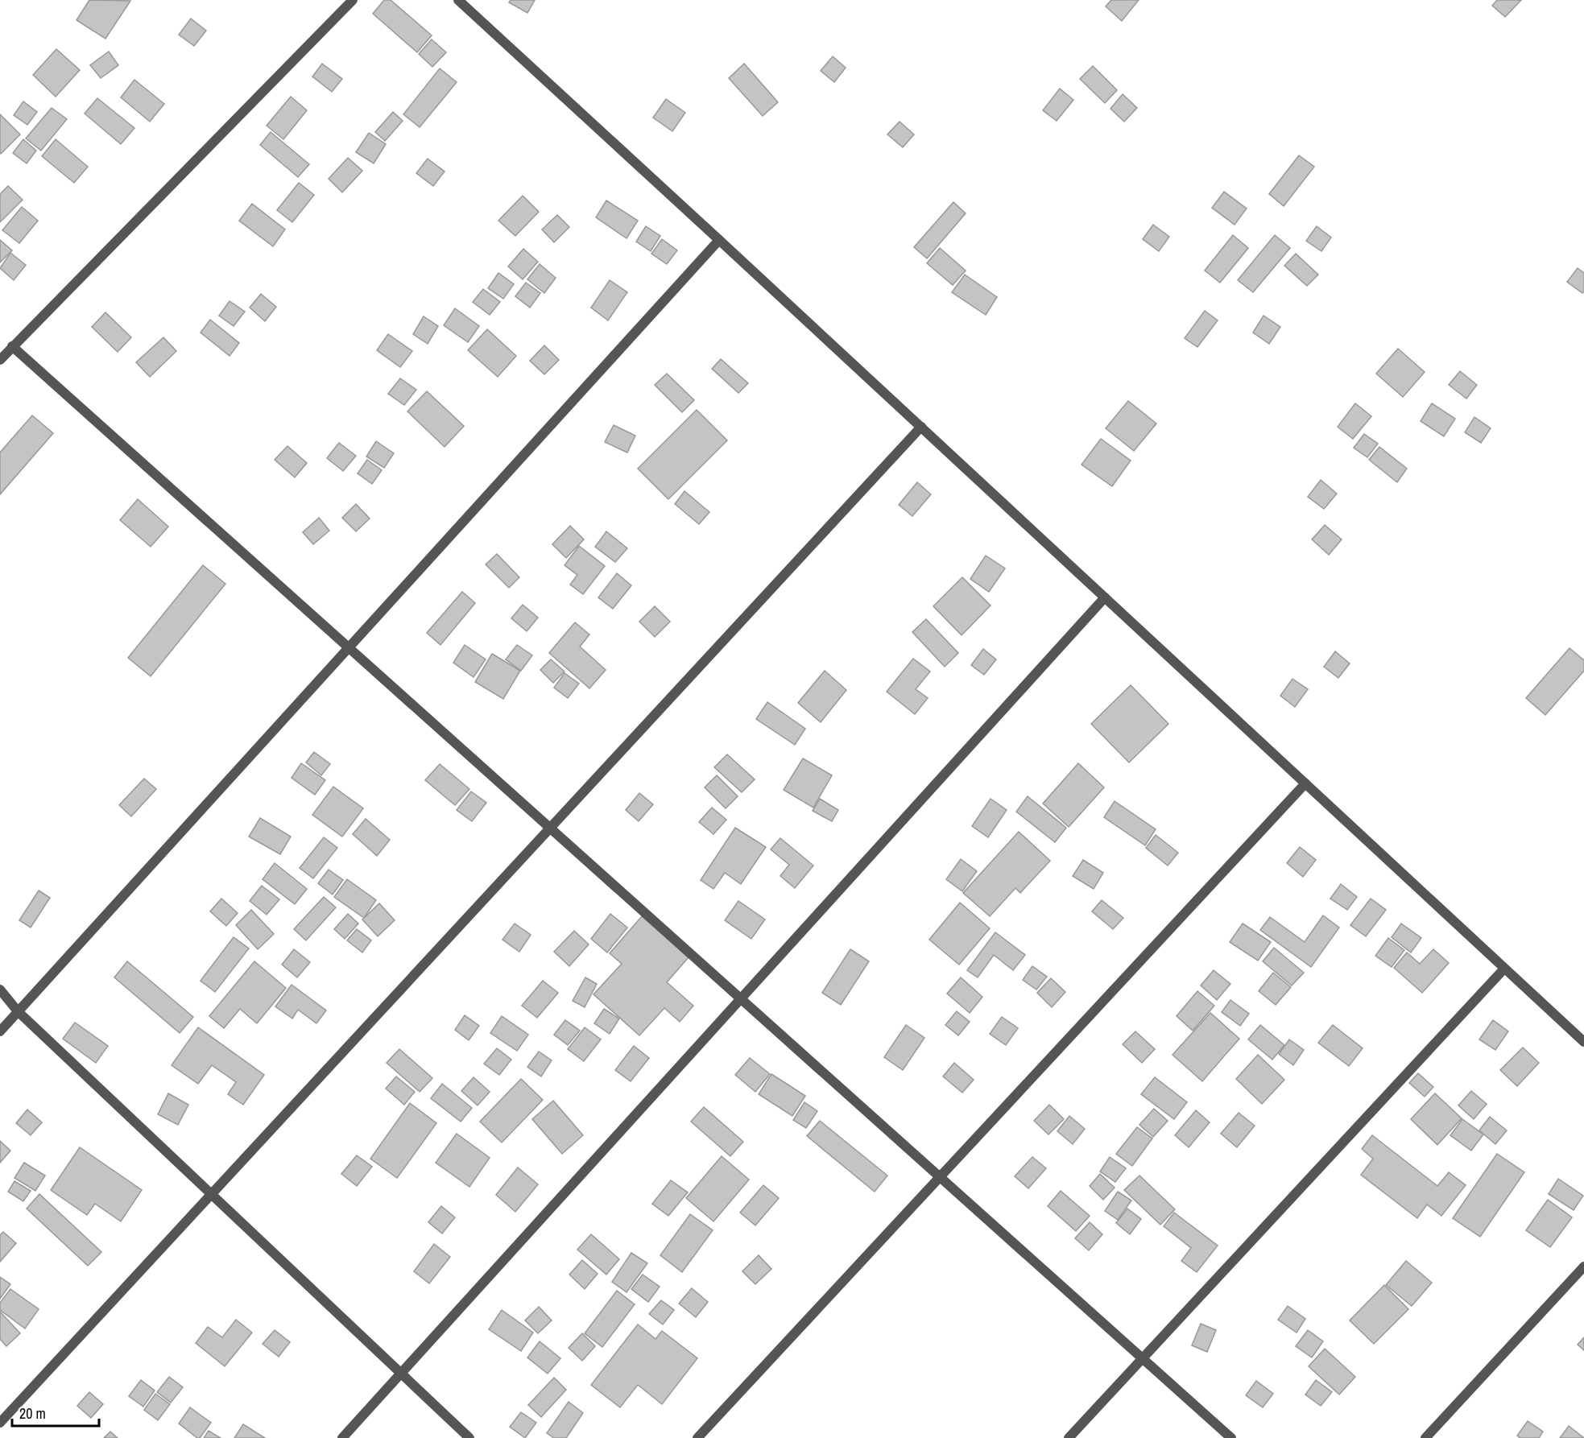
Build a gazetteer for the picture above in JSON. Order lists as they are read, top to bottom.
{
  "scale_bar": "20 m"
}
